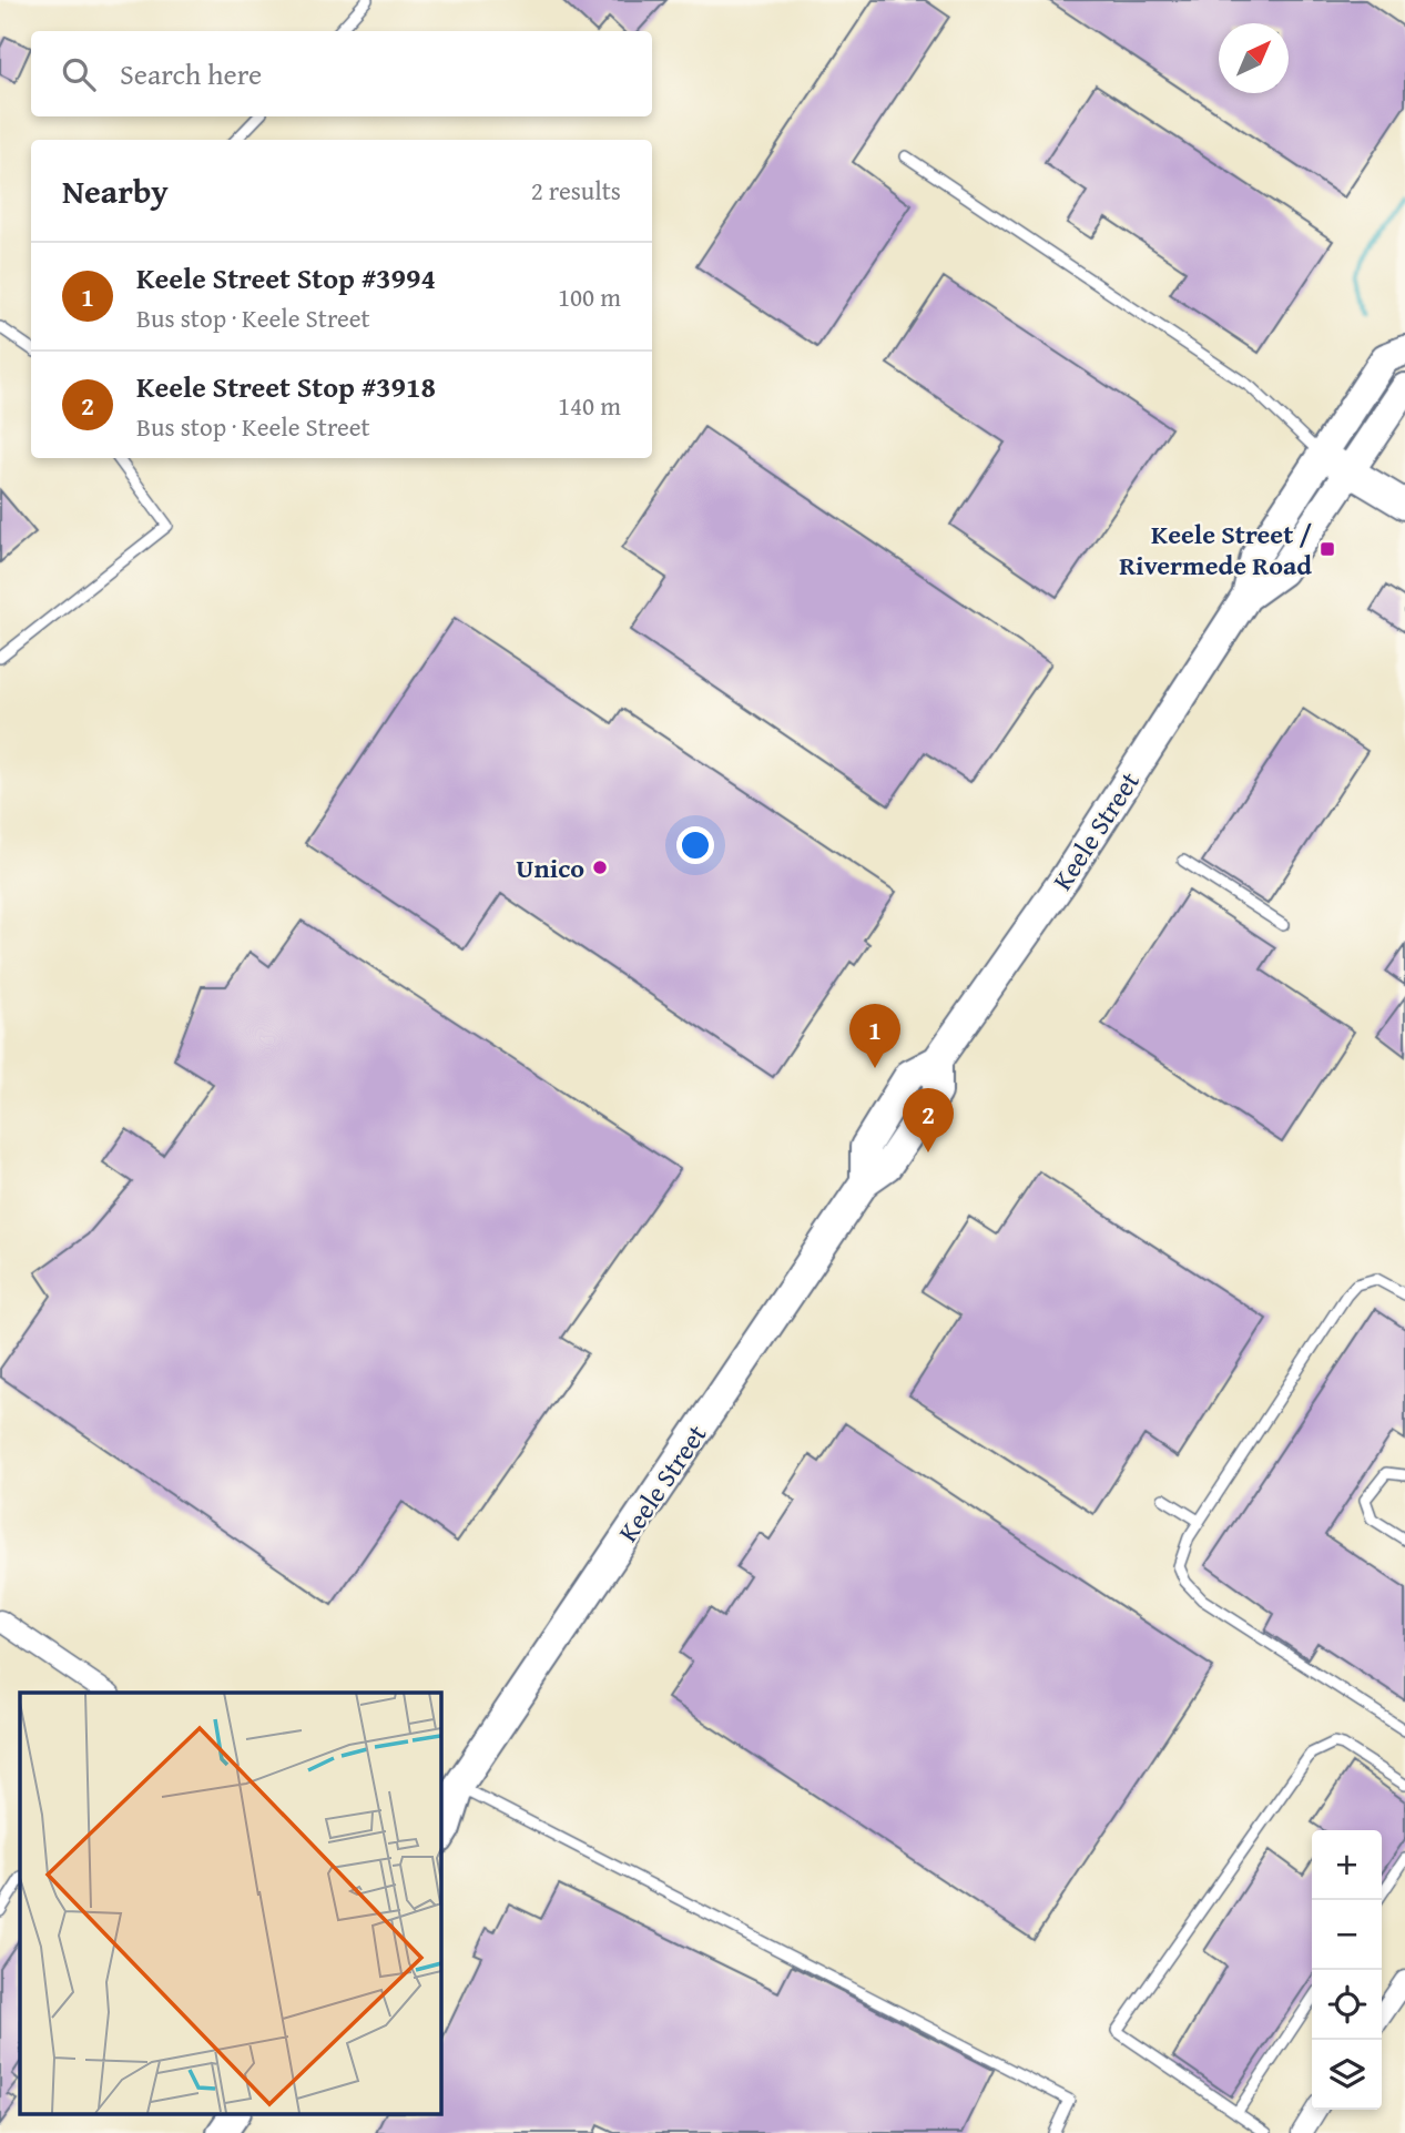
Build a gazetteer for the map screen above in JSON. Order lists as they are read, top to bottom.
{
  "streets": {
    "main road": ["Keele Street"]
  },
  "places": {
    "transit": ["Keele Street / Rivermede Road"],
    "other": ["Unico"]
  },
  "north": "top right",
  "page": {
    "search": "Search here",
    "heading": ["Nearby", "2 results"],
    "list": [
      {
        "mark": "1",
        "name": "Keele Street Stop #3994",
        "note": "Bus stop · Keele Street",
        "value": "100 m"
      },
      {
        "mark": "2",
        "name": "Keele Street Stop #3918",
        "note": "Bus stop · Keele Street",
        "value": "140 m"
      }
    ],
    "pins": ["1", "2"],
    "map_buttons": ["+", "−"]
  }
}
